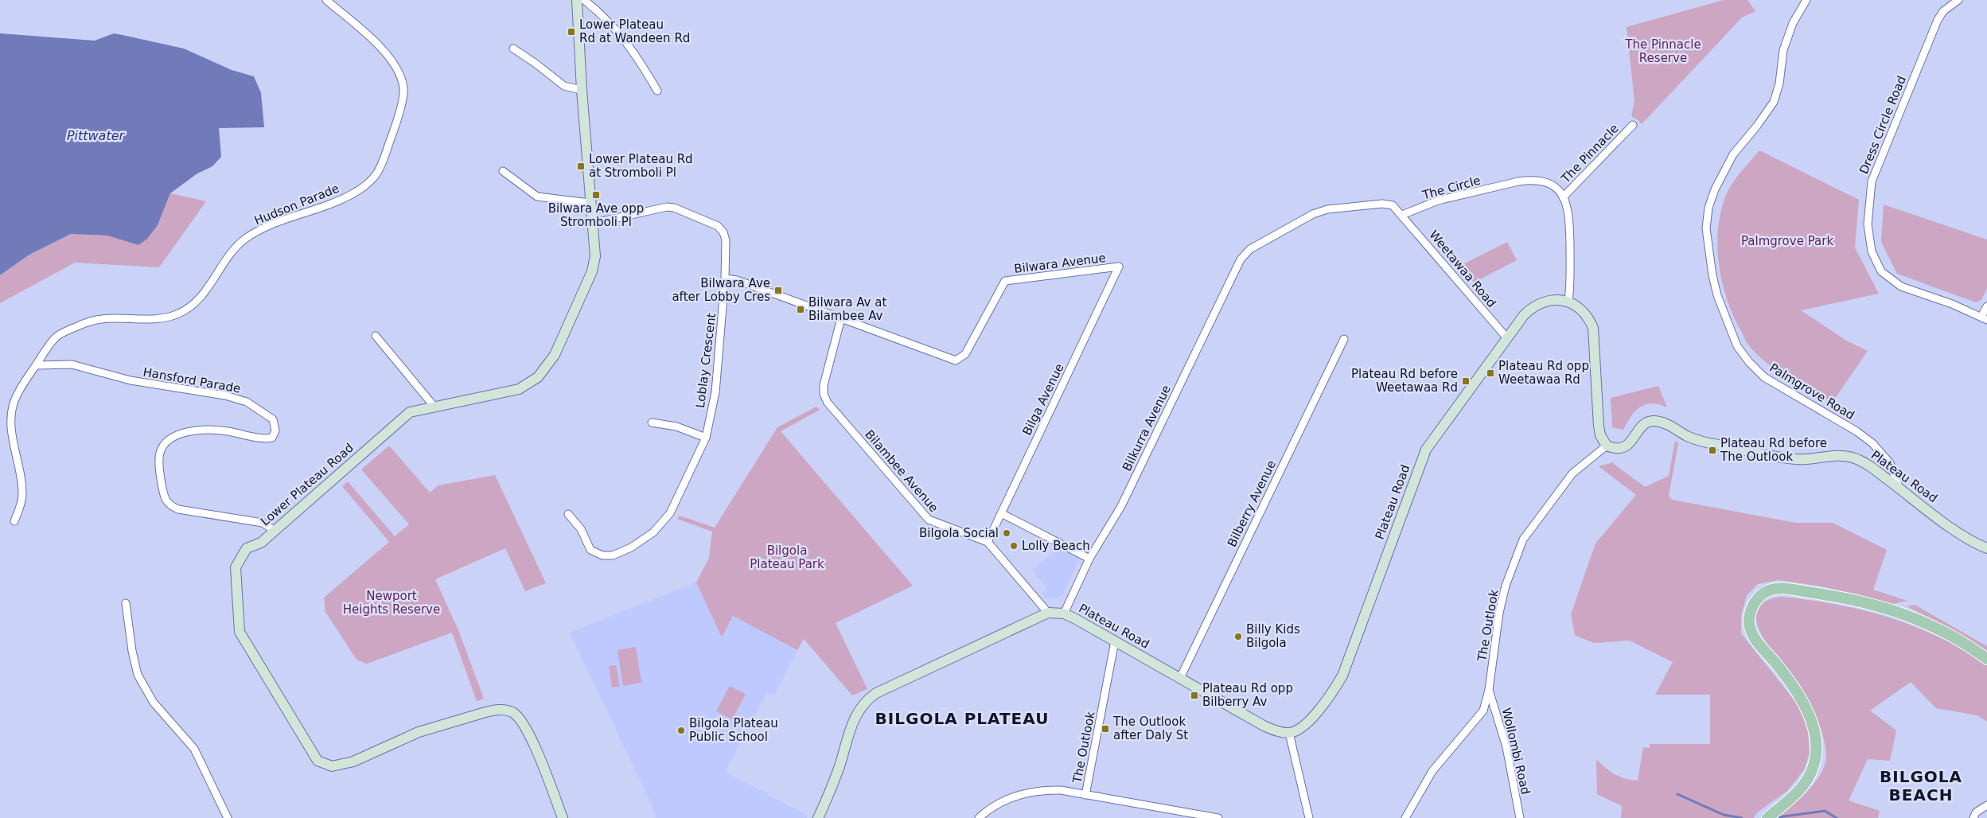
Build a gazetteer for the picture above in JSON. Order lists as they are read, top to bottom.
{
  "streets": {
    "street": [
      "Dress Circle Road",
      "The Pinnacle",
      "The Circle",
      "Hudson Parade",
      "Bilwara Avenue",
      "Weetawaa Road",
      "Loblay Crescent",
      "Hansford Parade",
      "Palmgrove Road",
      "Bilga Avenue",
      "Bilkurra Avenue",
      "Bilambee Avenue",
      "Plateau Road",
      "Lower Plateau Road",
      "Bilberry Avenue",
      "The Outlook",
      "Wollombi Road"
    ]
  },
  "crossings": [
    ["The Pinnacle", "The Circle"],
    ["The Circle", "Weetawaa Road"],
    ["The Circle", "Bilkurra Avenue"],
    ["The Circle", "Plateau Road"],
    ["Hudson Parade", "Hansford Parade"],
    ["Bilwara Avenue", "Loblay Crescent"],
    ["Bilwara Avenue", "Bilga Avenue"],
    ["Bilwara Avenue", "Bilambee Avenue"],
    ["Weetawaa Road", "Bilkurra Avenue"],
    ["Weetawaa Road", "Plateau Road"],
    ["Hansford Parade", "Lower Plateau Road"],
    ["Palmgrove Road", "Plateau Road"],
    ["Bilga Avenue", "Bilambee Avenue"],
    ["Bilkurra Avenue", "Plateau Road"],
    ["Bilambee Avenue", "Plateau Road"],
    ["Plateau Road", "Bilberry Avenue"],
    ["Plateau Road", "The Outlook"],
    ["The Outlook", "Wollombi Road"]
  ],
  "districts": ["BILGOLA PLATEAU", "BILGOLA BEACH"],
  "water": ["Pittwater"],
  "parks": [
    "The Pinnacle Reserve",
    "Palmgrove Park",
    "Bilgola Plateau Park",
    "Newport Heights Reserve"
  ],
  "places": {
    "transit": [
      "Lower Plateau Rd at Wandeen Rd",
      "Lower Plateau Rd at Stromboli Pl",
      "Bilwara Ave opp Stromboli Pl",
      "Bilwara Ave after Lobby Cres",
      "Bilwara Av at Bilambee Av",
      "Plateau Rd opp Weetawaa Rd",
      "Plateau Rd before Weetawaa Rd",
      "Plateau Rd before The Outlook",
      "Plateau Rd opp Bilberry Av",
      "The Outlook after Daly St"
    ],
    "other": [
      "Bilgola Social",
      "Lolly Beach",
      "Billy Kids Bilgola",
      "Bilgola Plateau Public School"
    ]
  }
}
